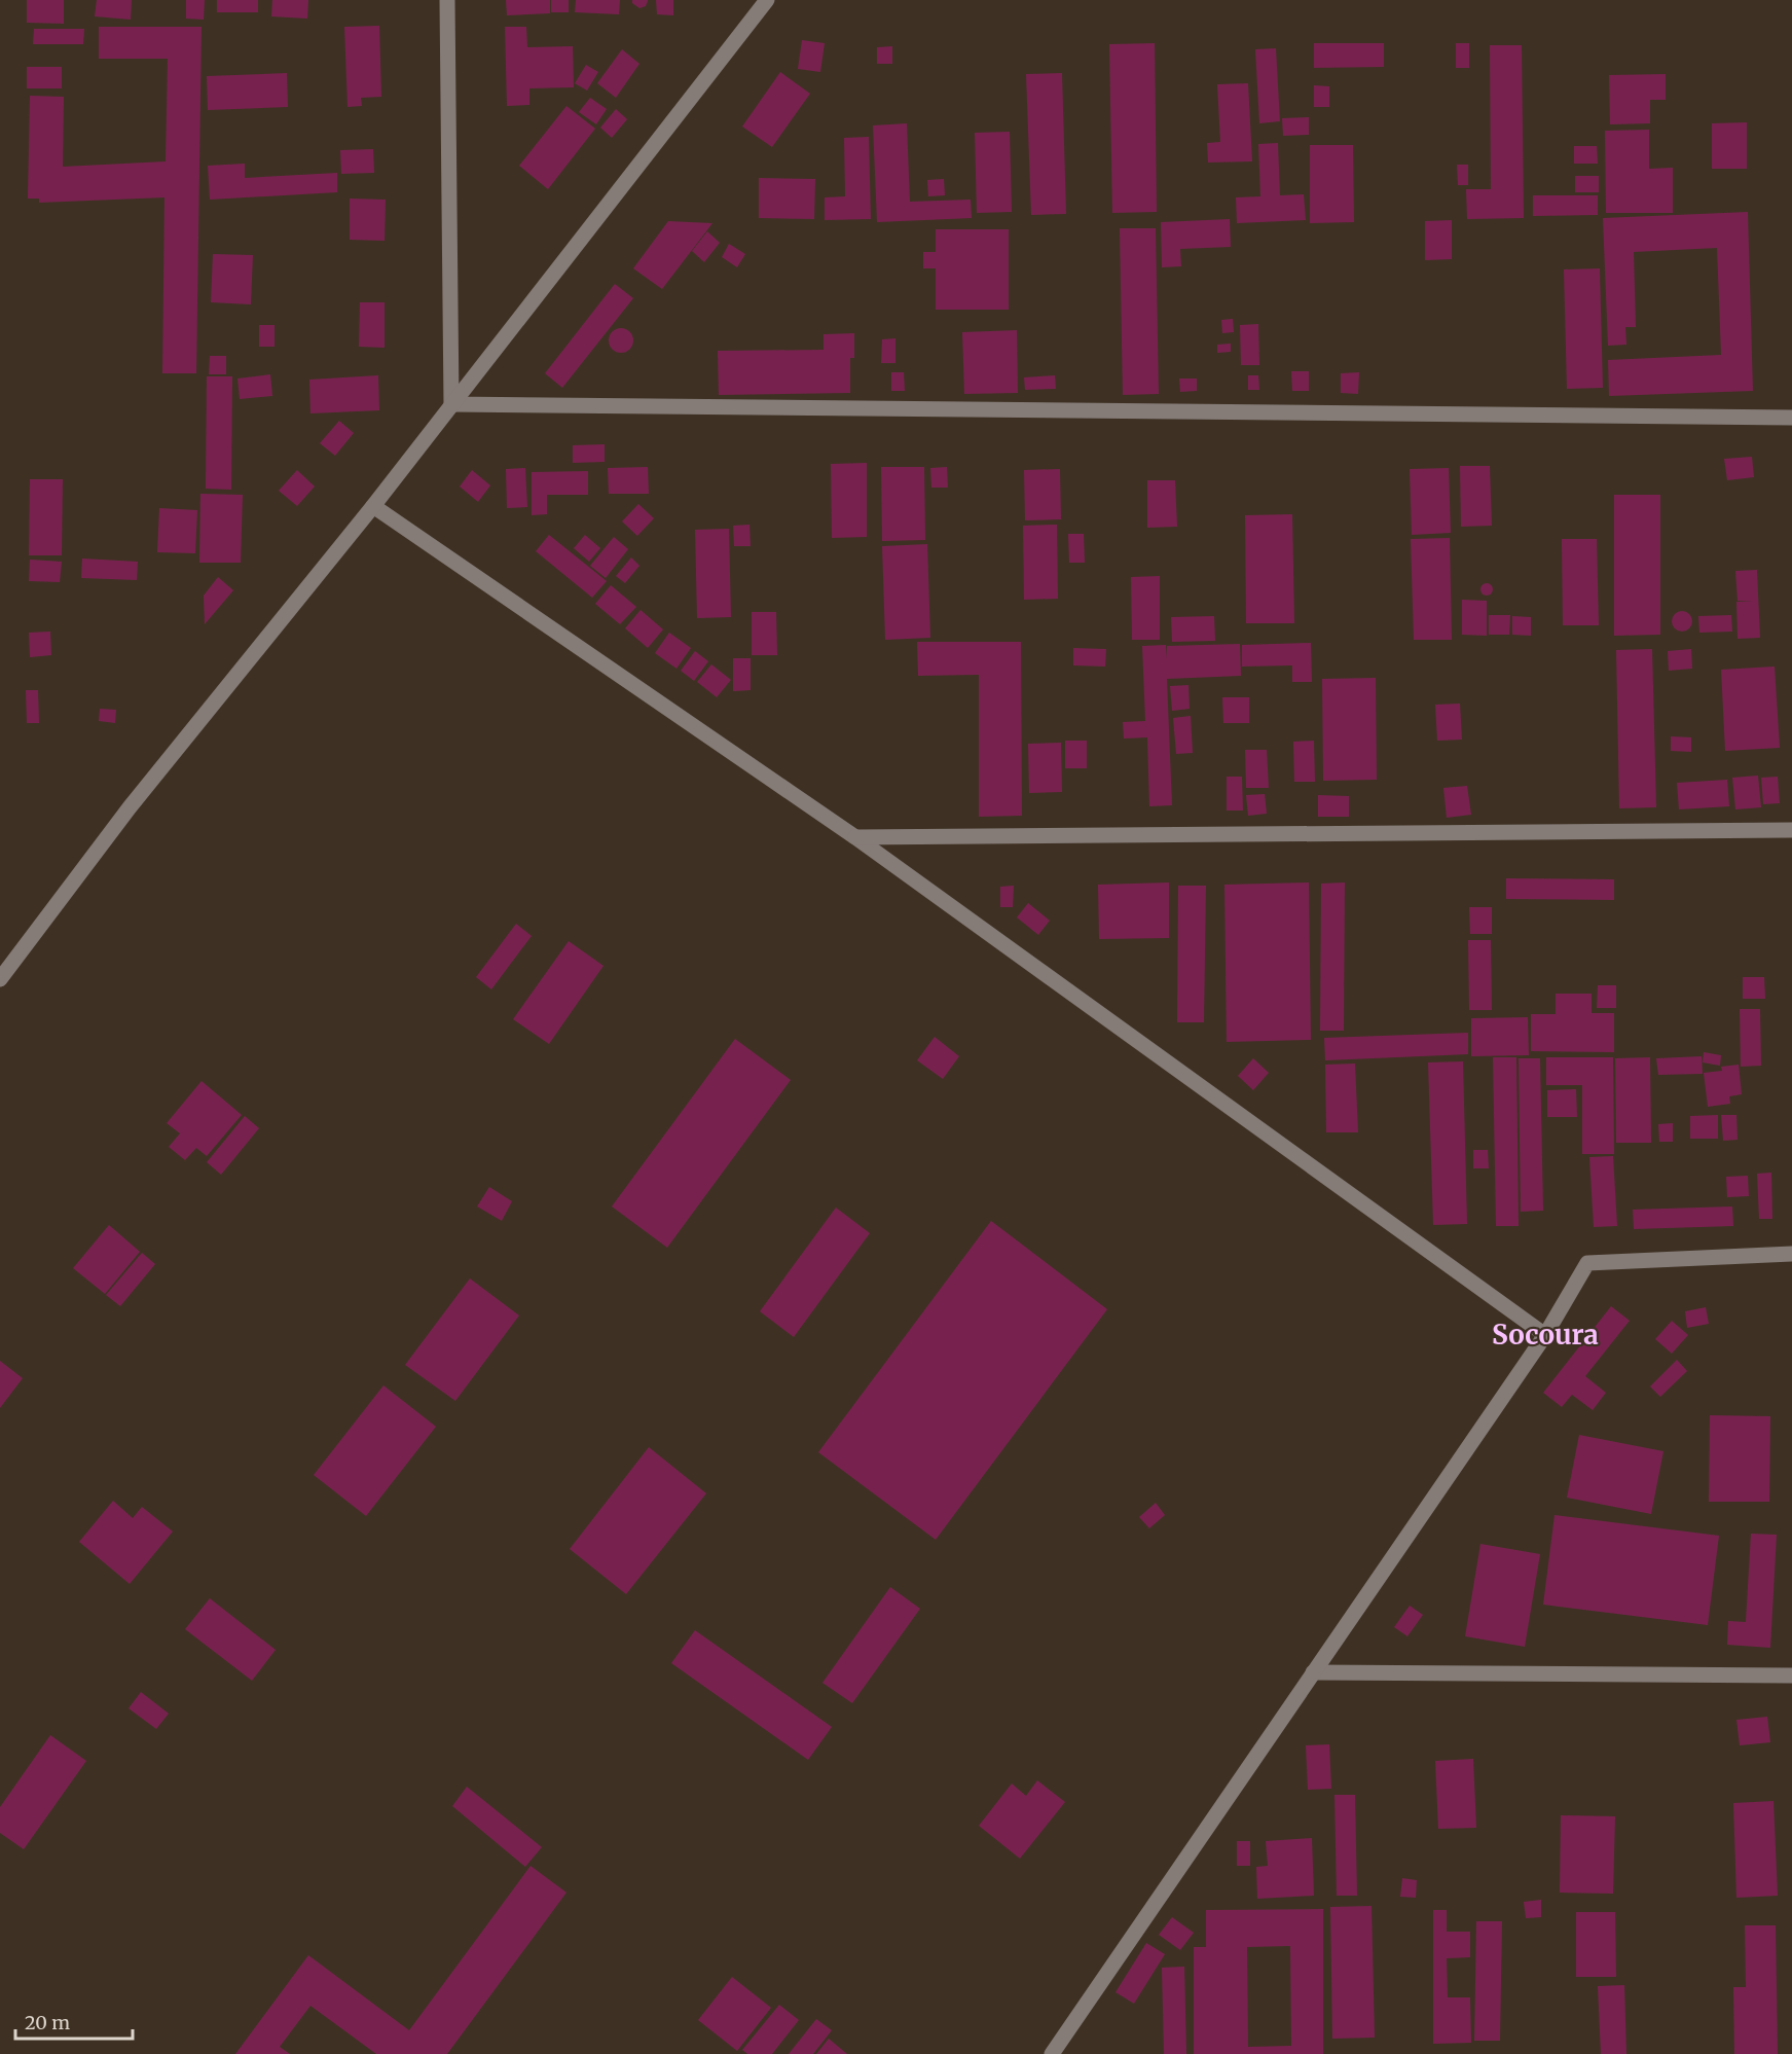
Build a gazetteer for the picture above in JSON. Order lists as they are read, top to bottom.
{
  "districts": ["Socoura"],
  "scale_bar": "20 m"
}
